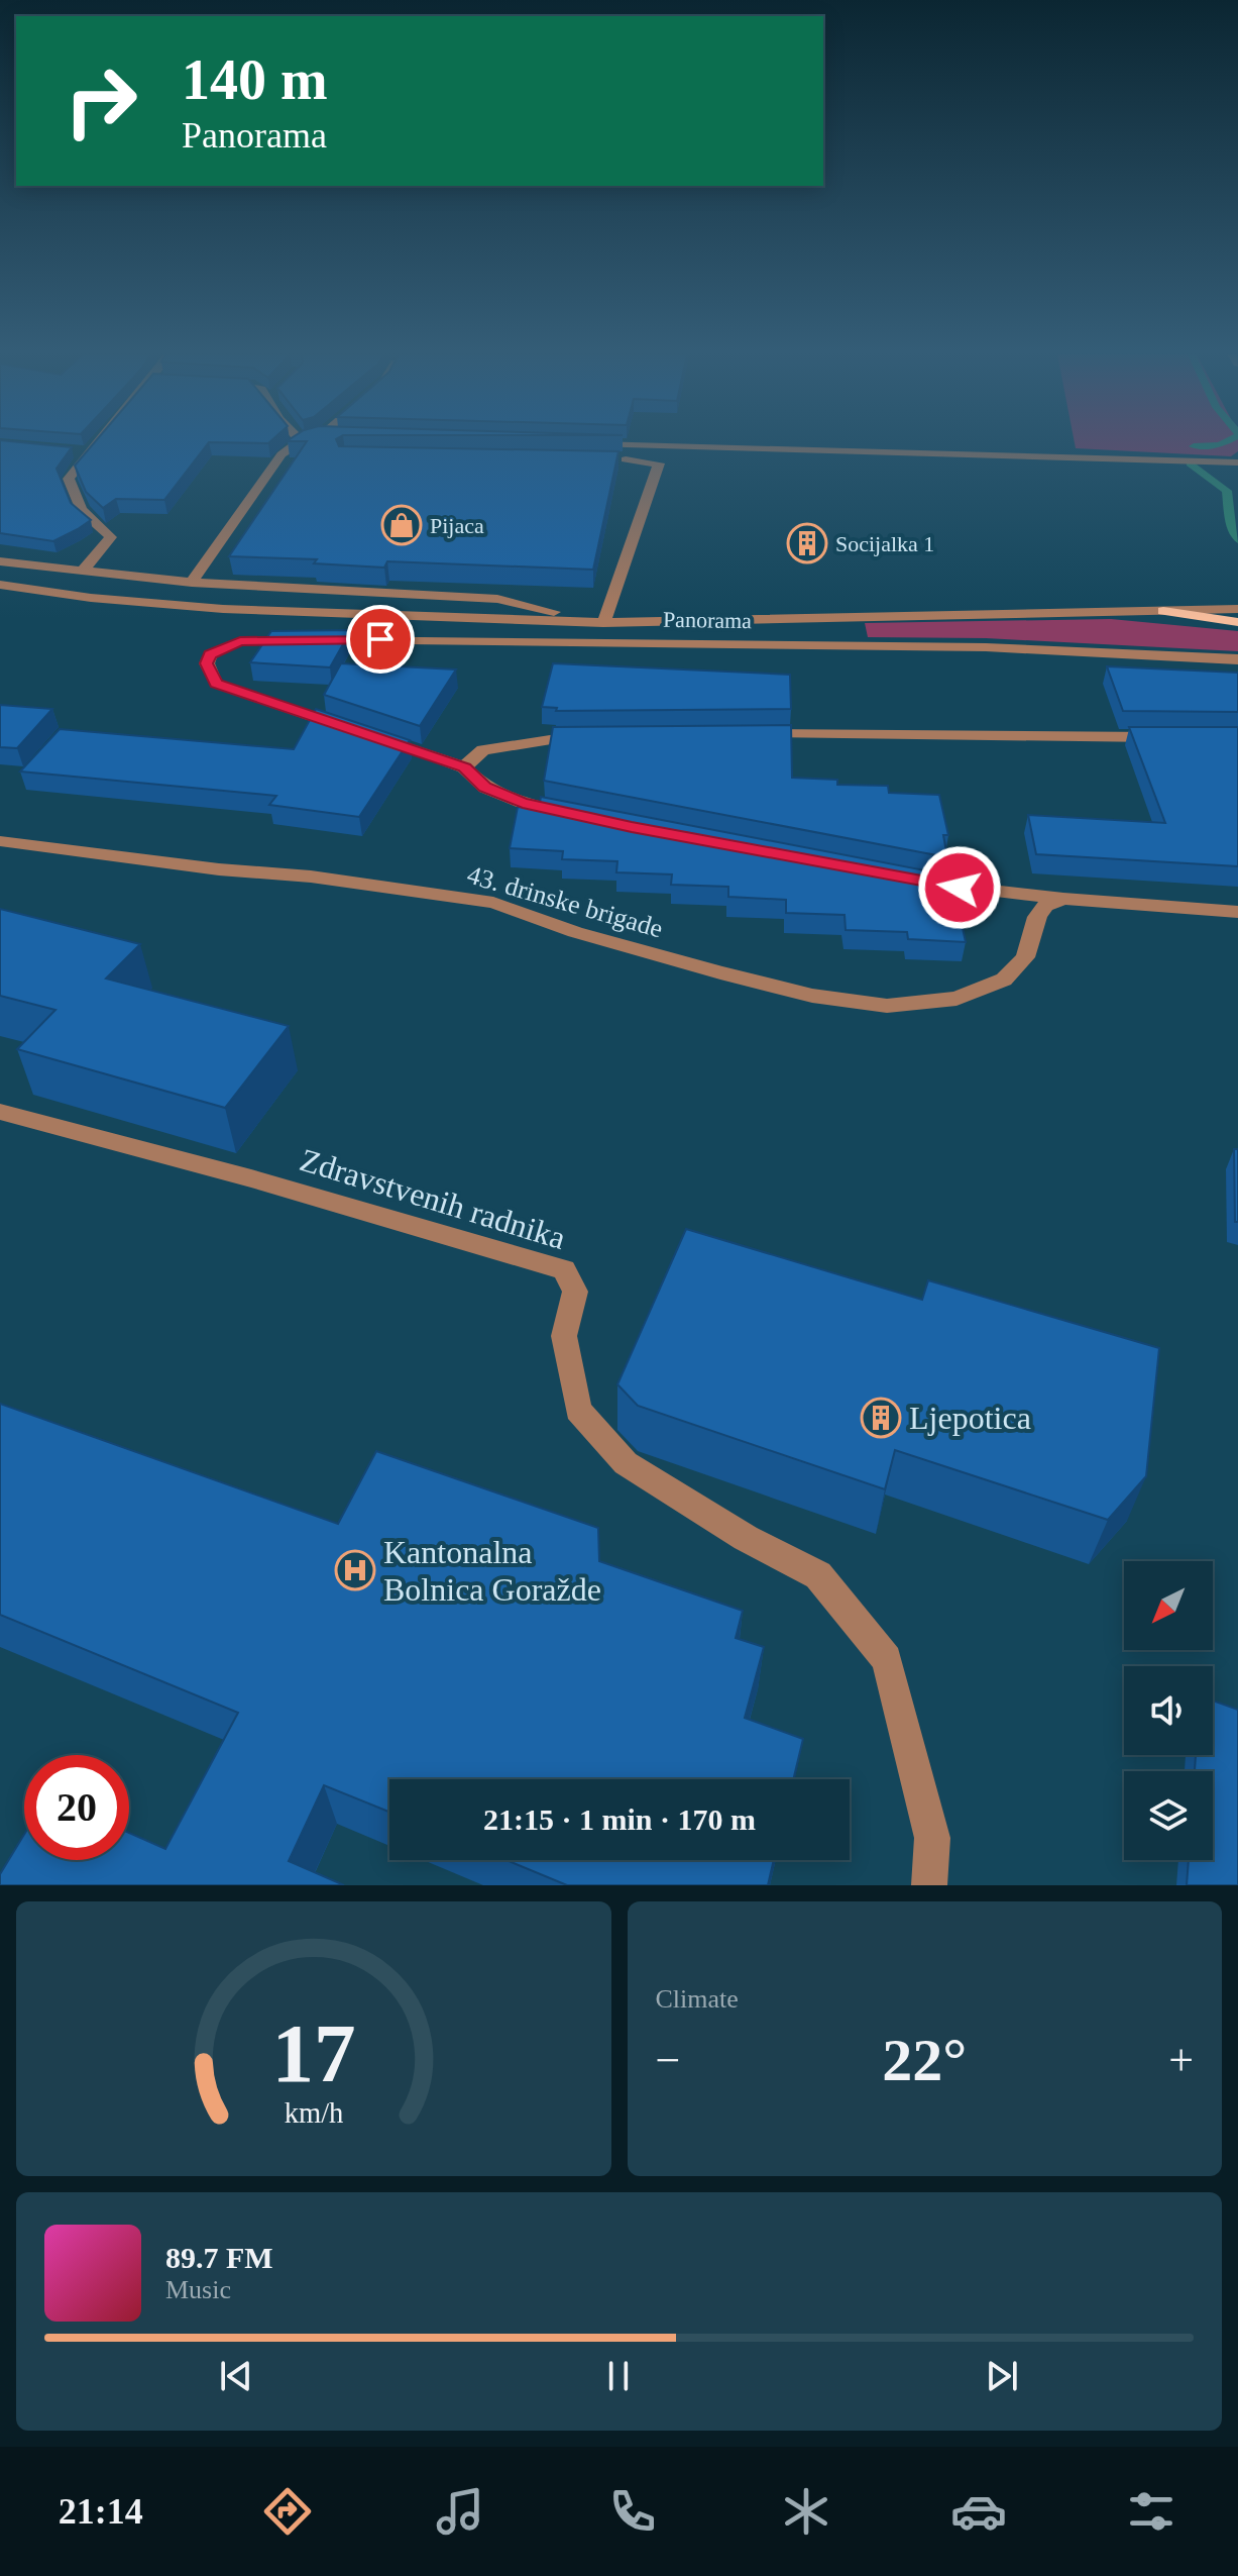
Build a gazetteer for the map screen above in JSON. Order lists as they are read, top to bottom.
{
  "streets": {
    "street": ["Panorama", "43. drinske brigade", "Zdravstvenih radnika"]
  },
  "places": {
    "shop": ["Pijaca"],
    "building": ["Socijalka 1", "Ljepotica"],
    "hospital": ["Kantonalna Bolnica Goražde"]
  },
  "north": "bottom left",
  "page": {
    "turn": ["140 m", "Panorama"],
    "limit": "20",
    "trip": "21:15 · 1 min · 170 m",
    "tile": "Climate",
    "heat": ["−", "22°", "+"],
    "song": ["89.7 FM", "Music"],
    "tabs": "21:14",
    "gauge": ["17", "km/h"]
  }
}
